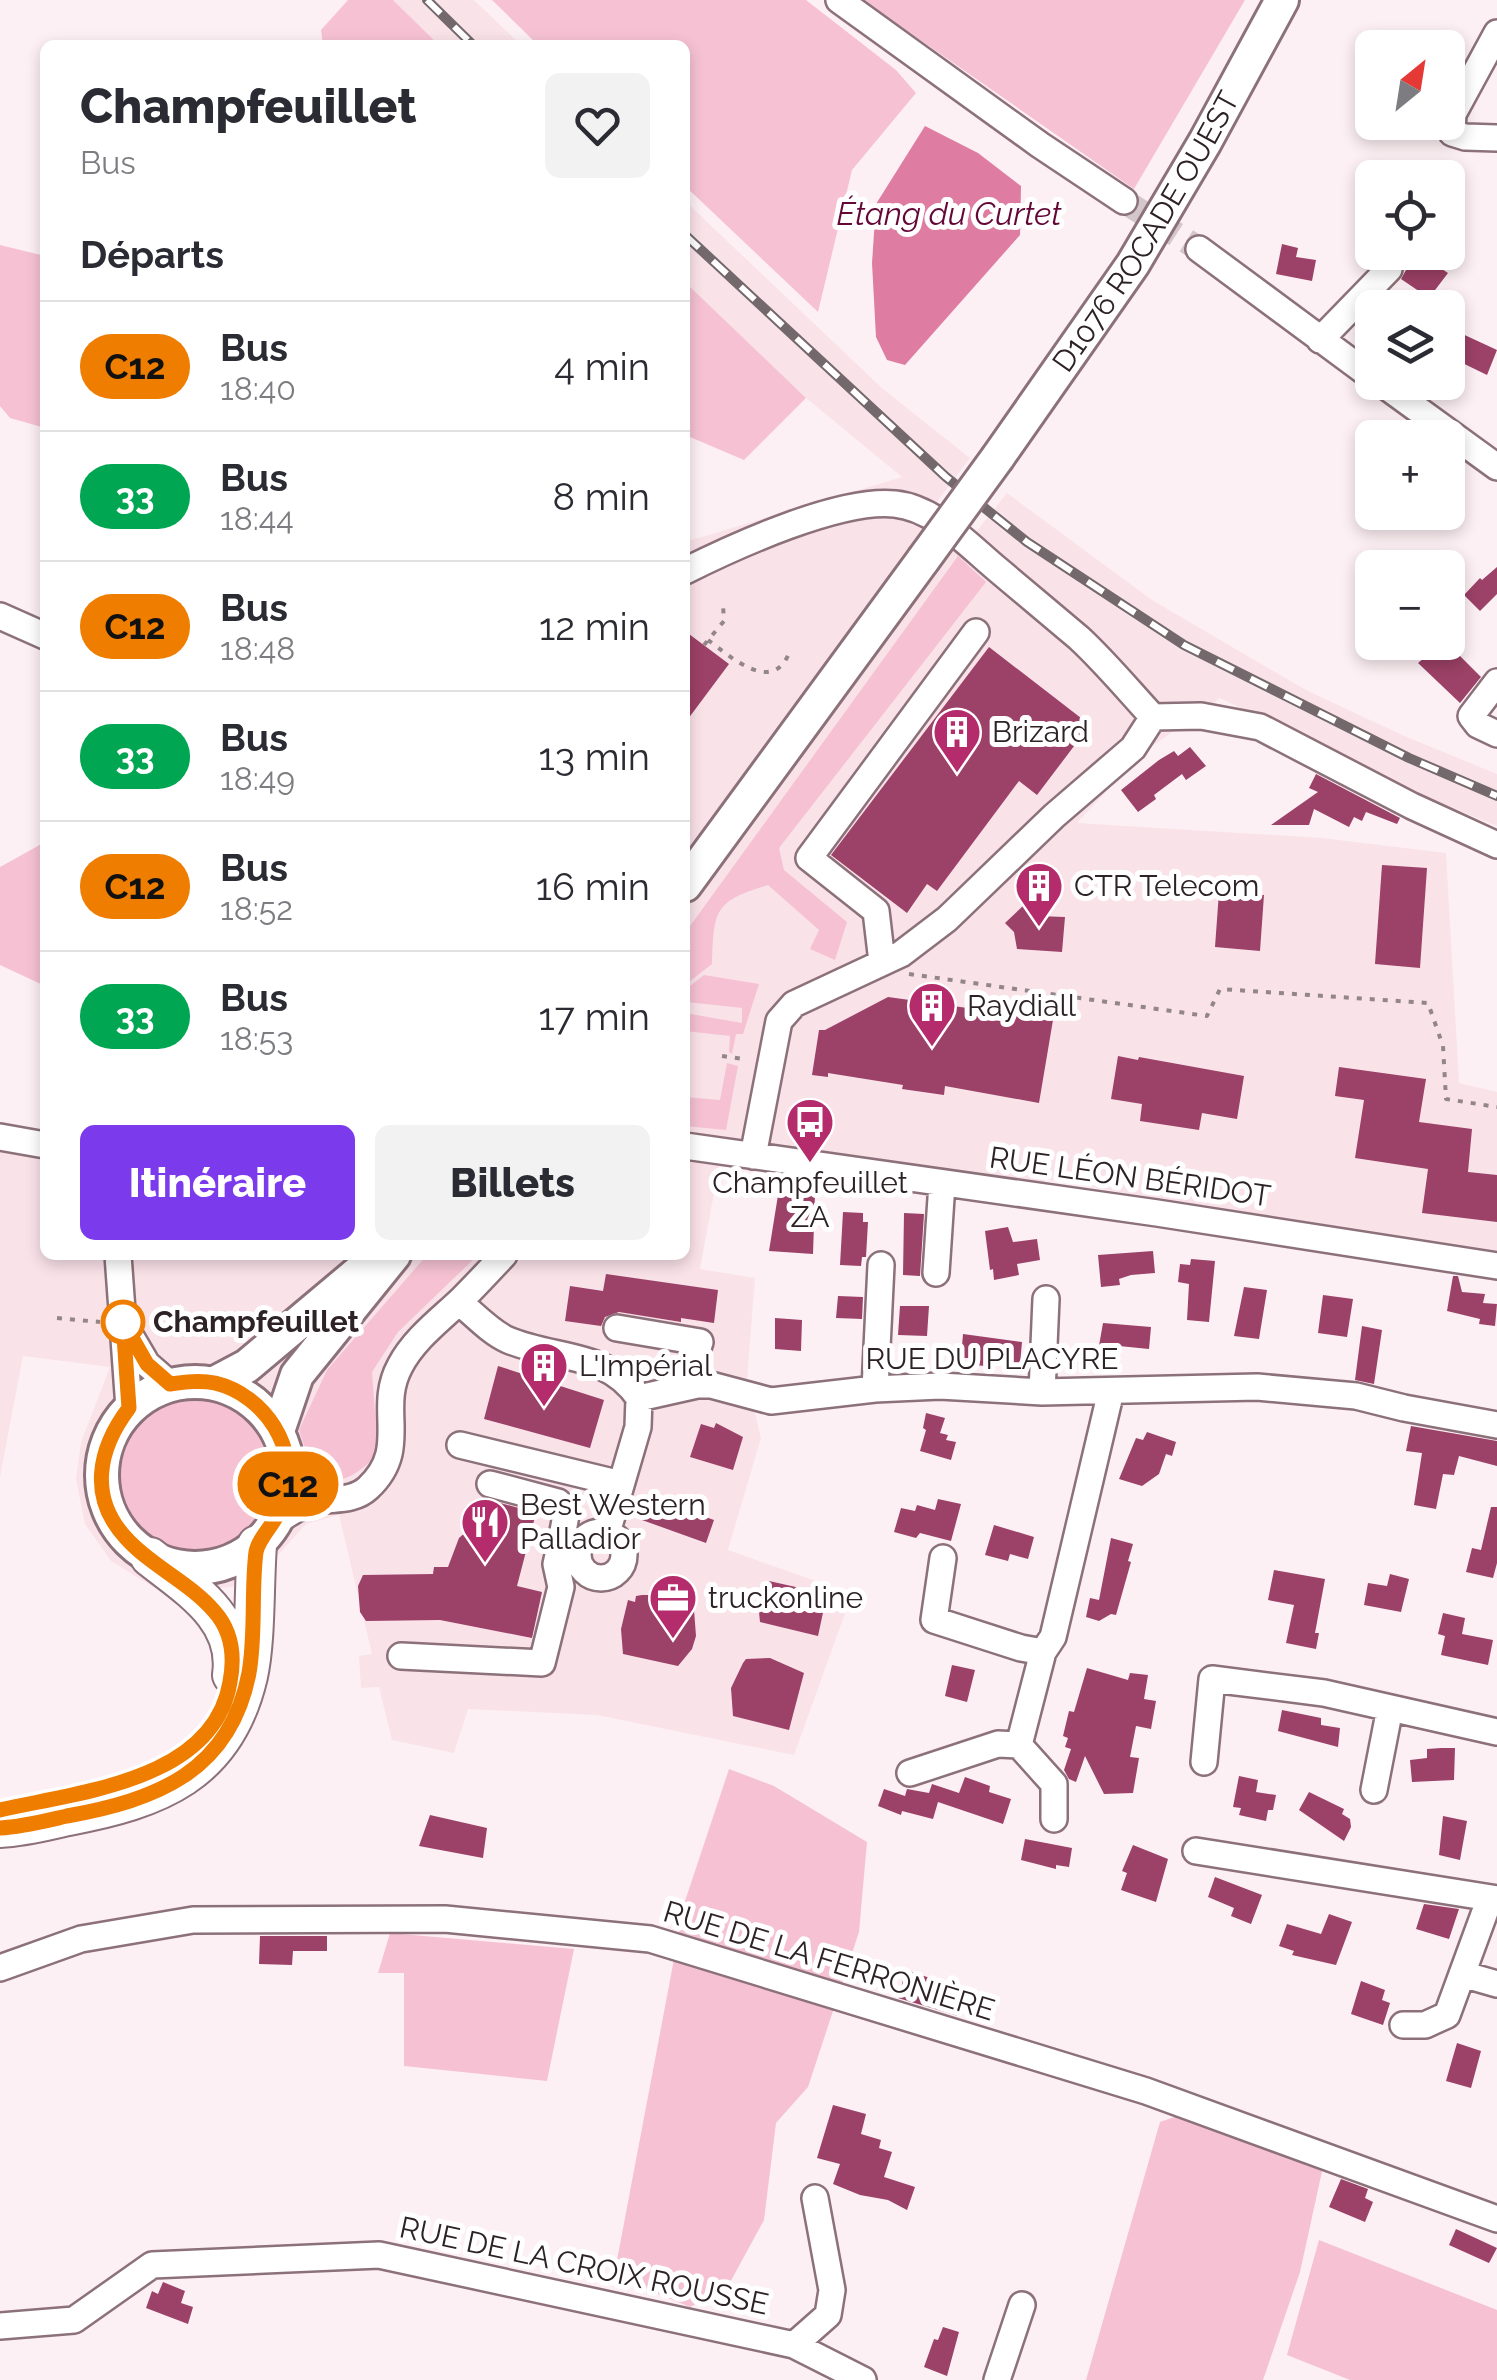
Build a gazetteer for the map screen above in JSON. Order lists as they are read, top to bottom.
{
  "streets": {
    "main road": ["D1076 ROCADE OUEST"],
    "street": [
      "RUE LÉON BÉRIDOT",
      "RUE DU PLACYRE",
      "RUE DE LA FERRONIÈRE",
      "RUE DE LA CROIX ROUSSE"
    ]
  },
  "water": ["Étang du Curtet"],
  "places": {
    "building": [
      "Brizard",
      "CTR Telecom",
      "Raydiall",
      "L'Impérial"
    ],
    "bus stop": ["Champfeuillet ZA"],
    "other": ["Champfeuillet"],
    "restaurant": ["Best Western Palladior"],
    "office": ["truckonline"]
  },
  "lines": ["bus line C12"],
  "north": "top right",
  "page": {
    "on_map": "C12",
    "map_buttons": ["+", "−"],
    "heading": [
      ["Champfeuillet", "Bus"],
      "Départs"
    ],
    "list": [
      {
        "mark": "C12",
        "name": "Bus",
        "note": "18:40",
        "value": "4 min"
      },
      {
        "mark": "33",
        "name": "Bus",
        "note": "18:44",
        "value": "8 min"
      },
      {
        "mark": "C12",
        "name": "Bus",
        "note": "18:48",
        "value": "12 min"
      },
      {
        "mark": "33",
        "name": "Bus",
        "note": "18:49",
        "value": "13 min"
      },
      {
        "mark": "C12",
        "name": "Bus",
        "note": "18:52",
        "value": "16 min"
      },
      {
        "mark": "33",
        "name": "Bus",
        "note": "18:53",
        "value": "17 min"
      }
    ],
    "buttons": ["Itinéraire", "Billets"]
  }
}
